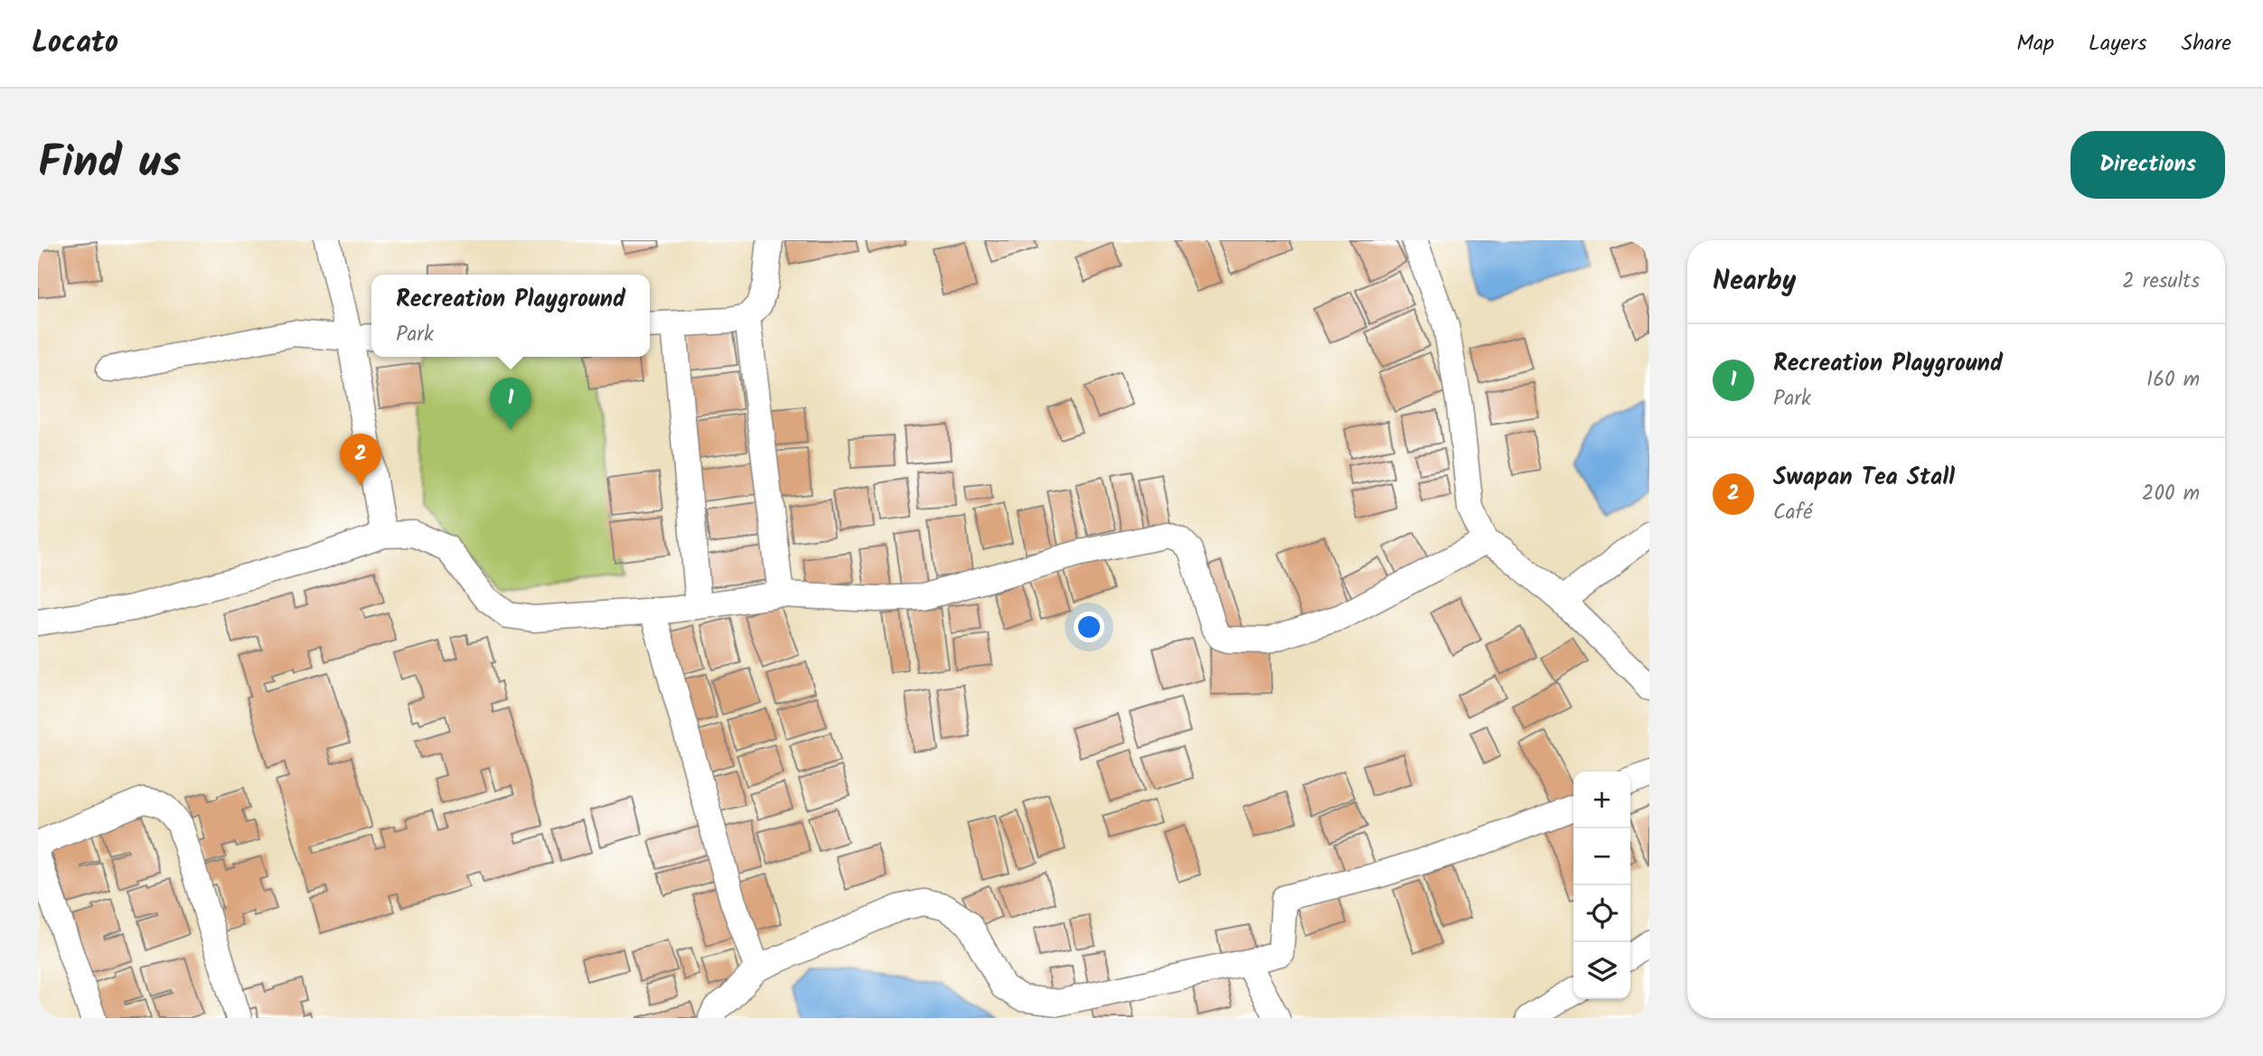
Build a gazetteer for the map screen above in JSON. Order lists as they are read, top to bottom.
{
  "page": {
    "header": "Locato",
    "nav": ["Map", "Layers", "Share"],
    "title": "Find us",
    "buttons": "Directions",
    "heading": ["Nearby", "2 results"],
    "popup": ["Recreation Playground", "Park"],
    "list": [
      {
        "mark": "1",
        "name": "Recreation Playground",
        "note": "Park",
        "value": "160 m"
      },
      {
        "mark": "2",
        "name": "Swapan Tea Stall",
        "note": "Café",
        "value": "200 m"
      }
    ],
    "pins": ["1", "2"],
    "map_buttons": ["+", "−"]
  }
}
